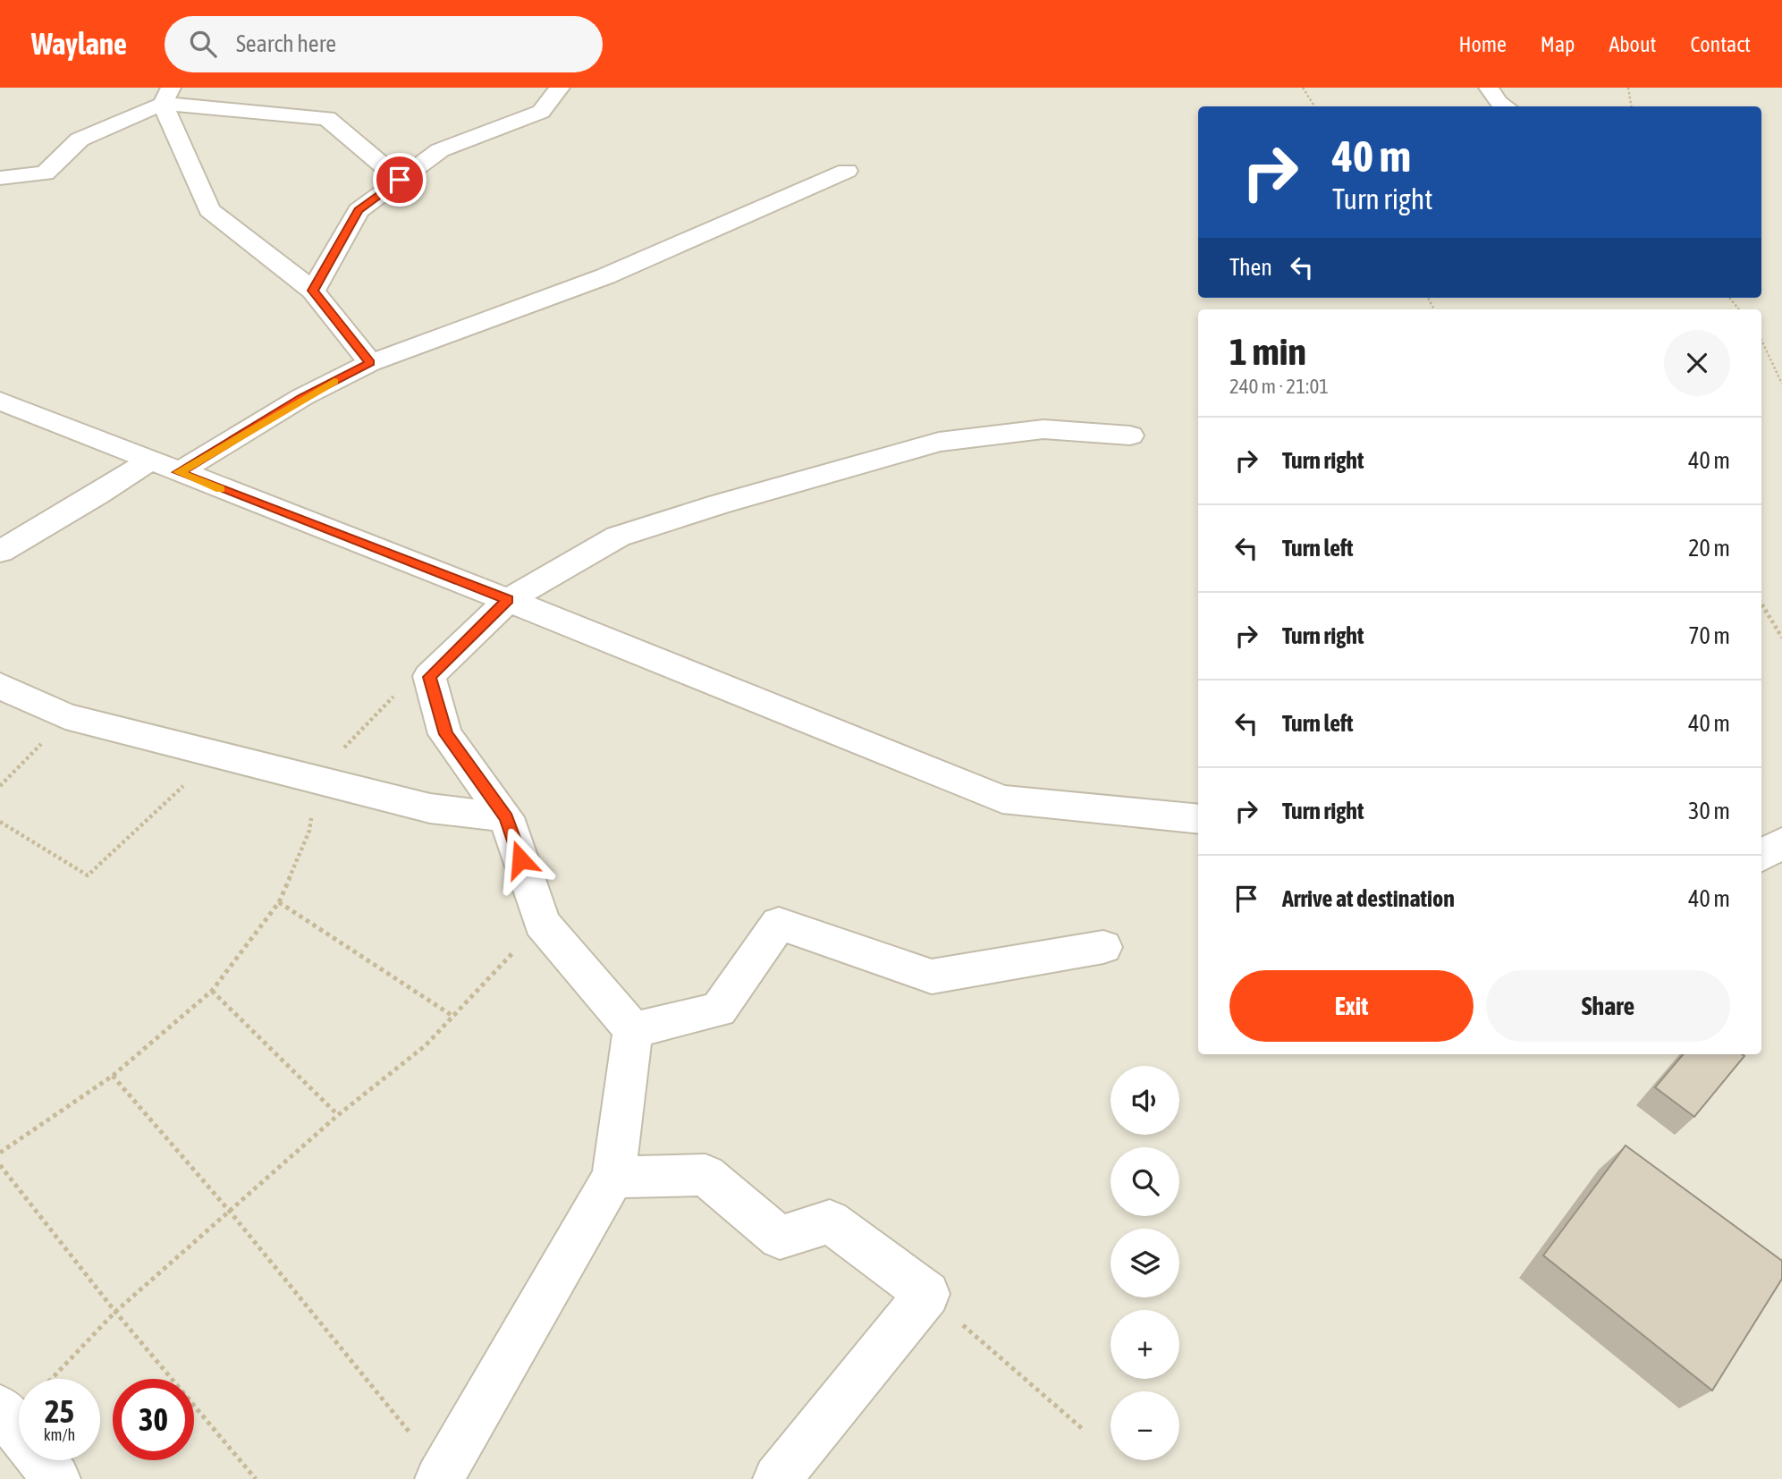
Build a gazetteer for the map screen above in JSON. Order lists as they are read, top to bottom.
{
  "page": {
    "header": "Waylane",
    "search": "Search here",
    "nav": [
      "Home",
      "Map",
      "About",
      "Contact"
    ],
    "turn": ["40 m", "Turn right"],
    "then": "Then",
    "heading": ["1 min", "240 m · 21:01"],
    "list": [
      {
        "name": "Turn right",
        "value": "40 m"
      },
      {
        "name": "Turn left",
        "value": "20 m"
      },
      {
        "name": "Turn right",
        "value": "70 m"
      },
      {
        "name": "Turn left",
        "value": "40 m"
      },
      {
        "name": "Turn right",
        "value": "30 m"
      },
      {
        "name": "Arrive at destination",
        "value": "40 m"
      }
    ],
    "buttons": ["Exit", "Share"],
    "map_buttons": ["+", "−"],
    "speed": "25 km/h",
    "limit": "30"
  }
}
